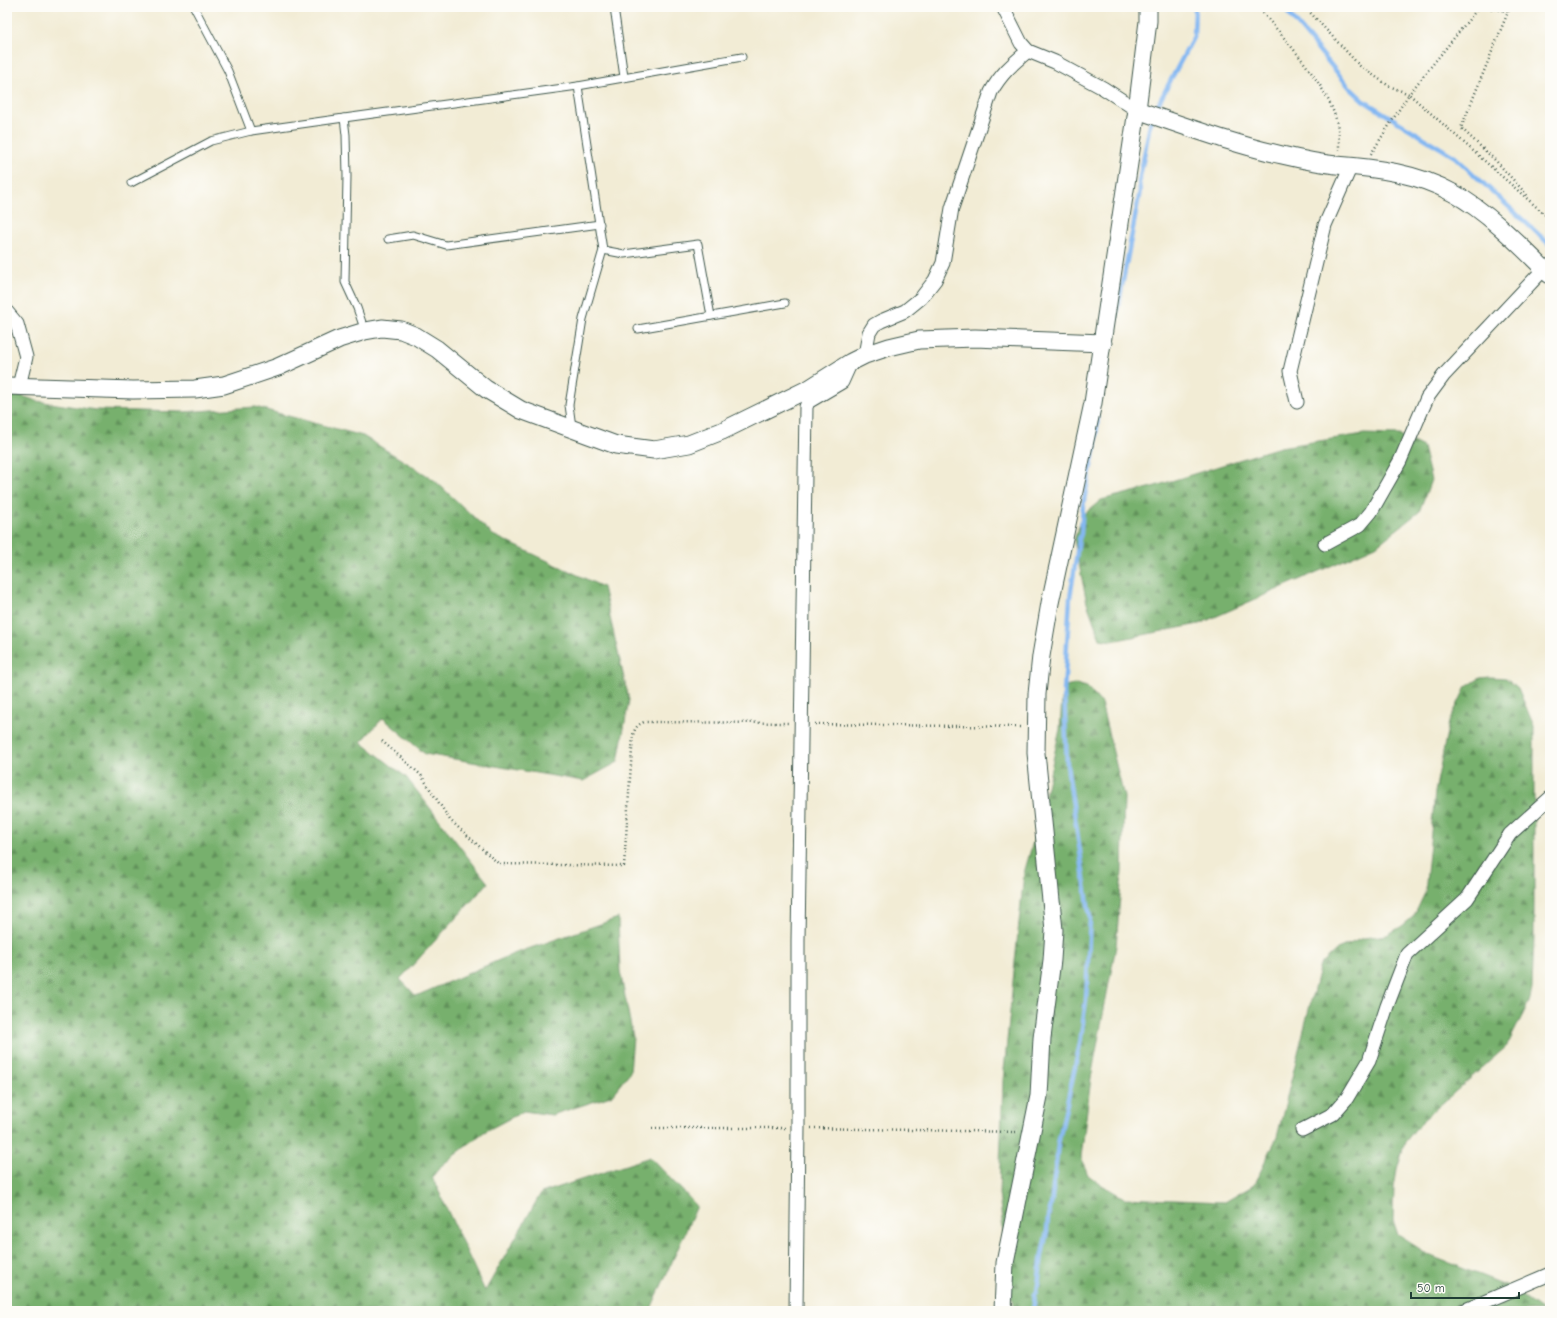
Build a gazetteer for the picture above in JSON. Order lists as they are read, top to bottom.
{
  "scale_bar": "50 m"
}
